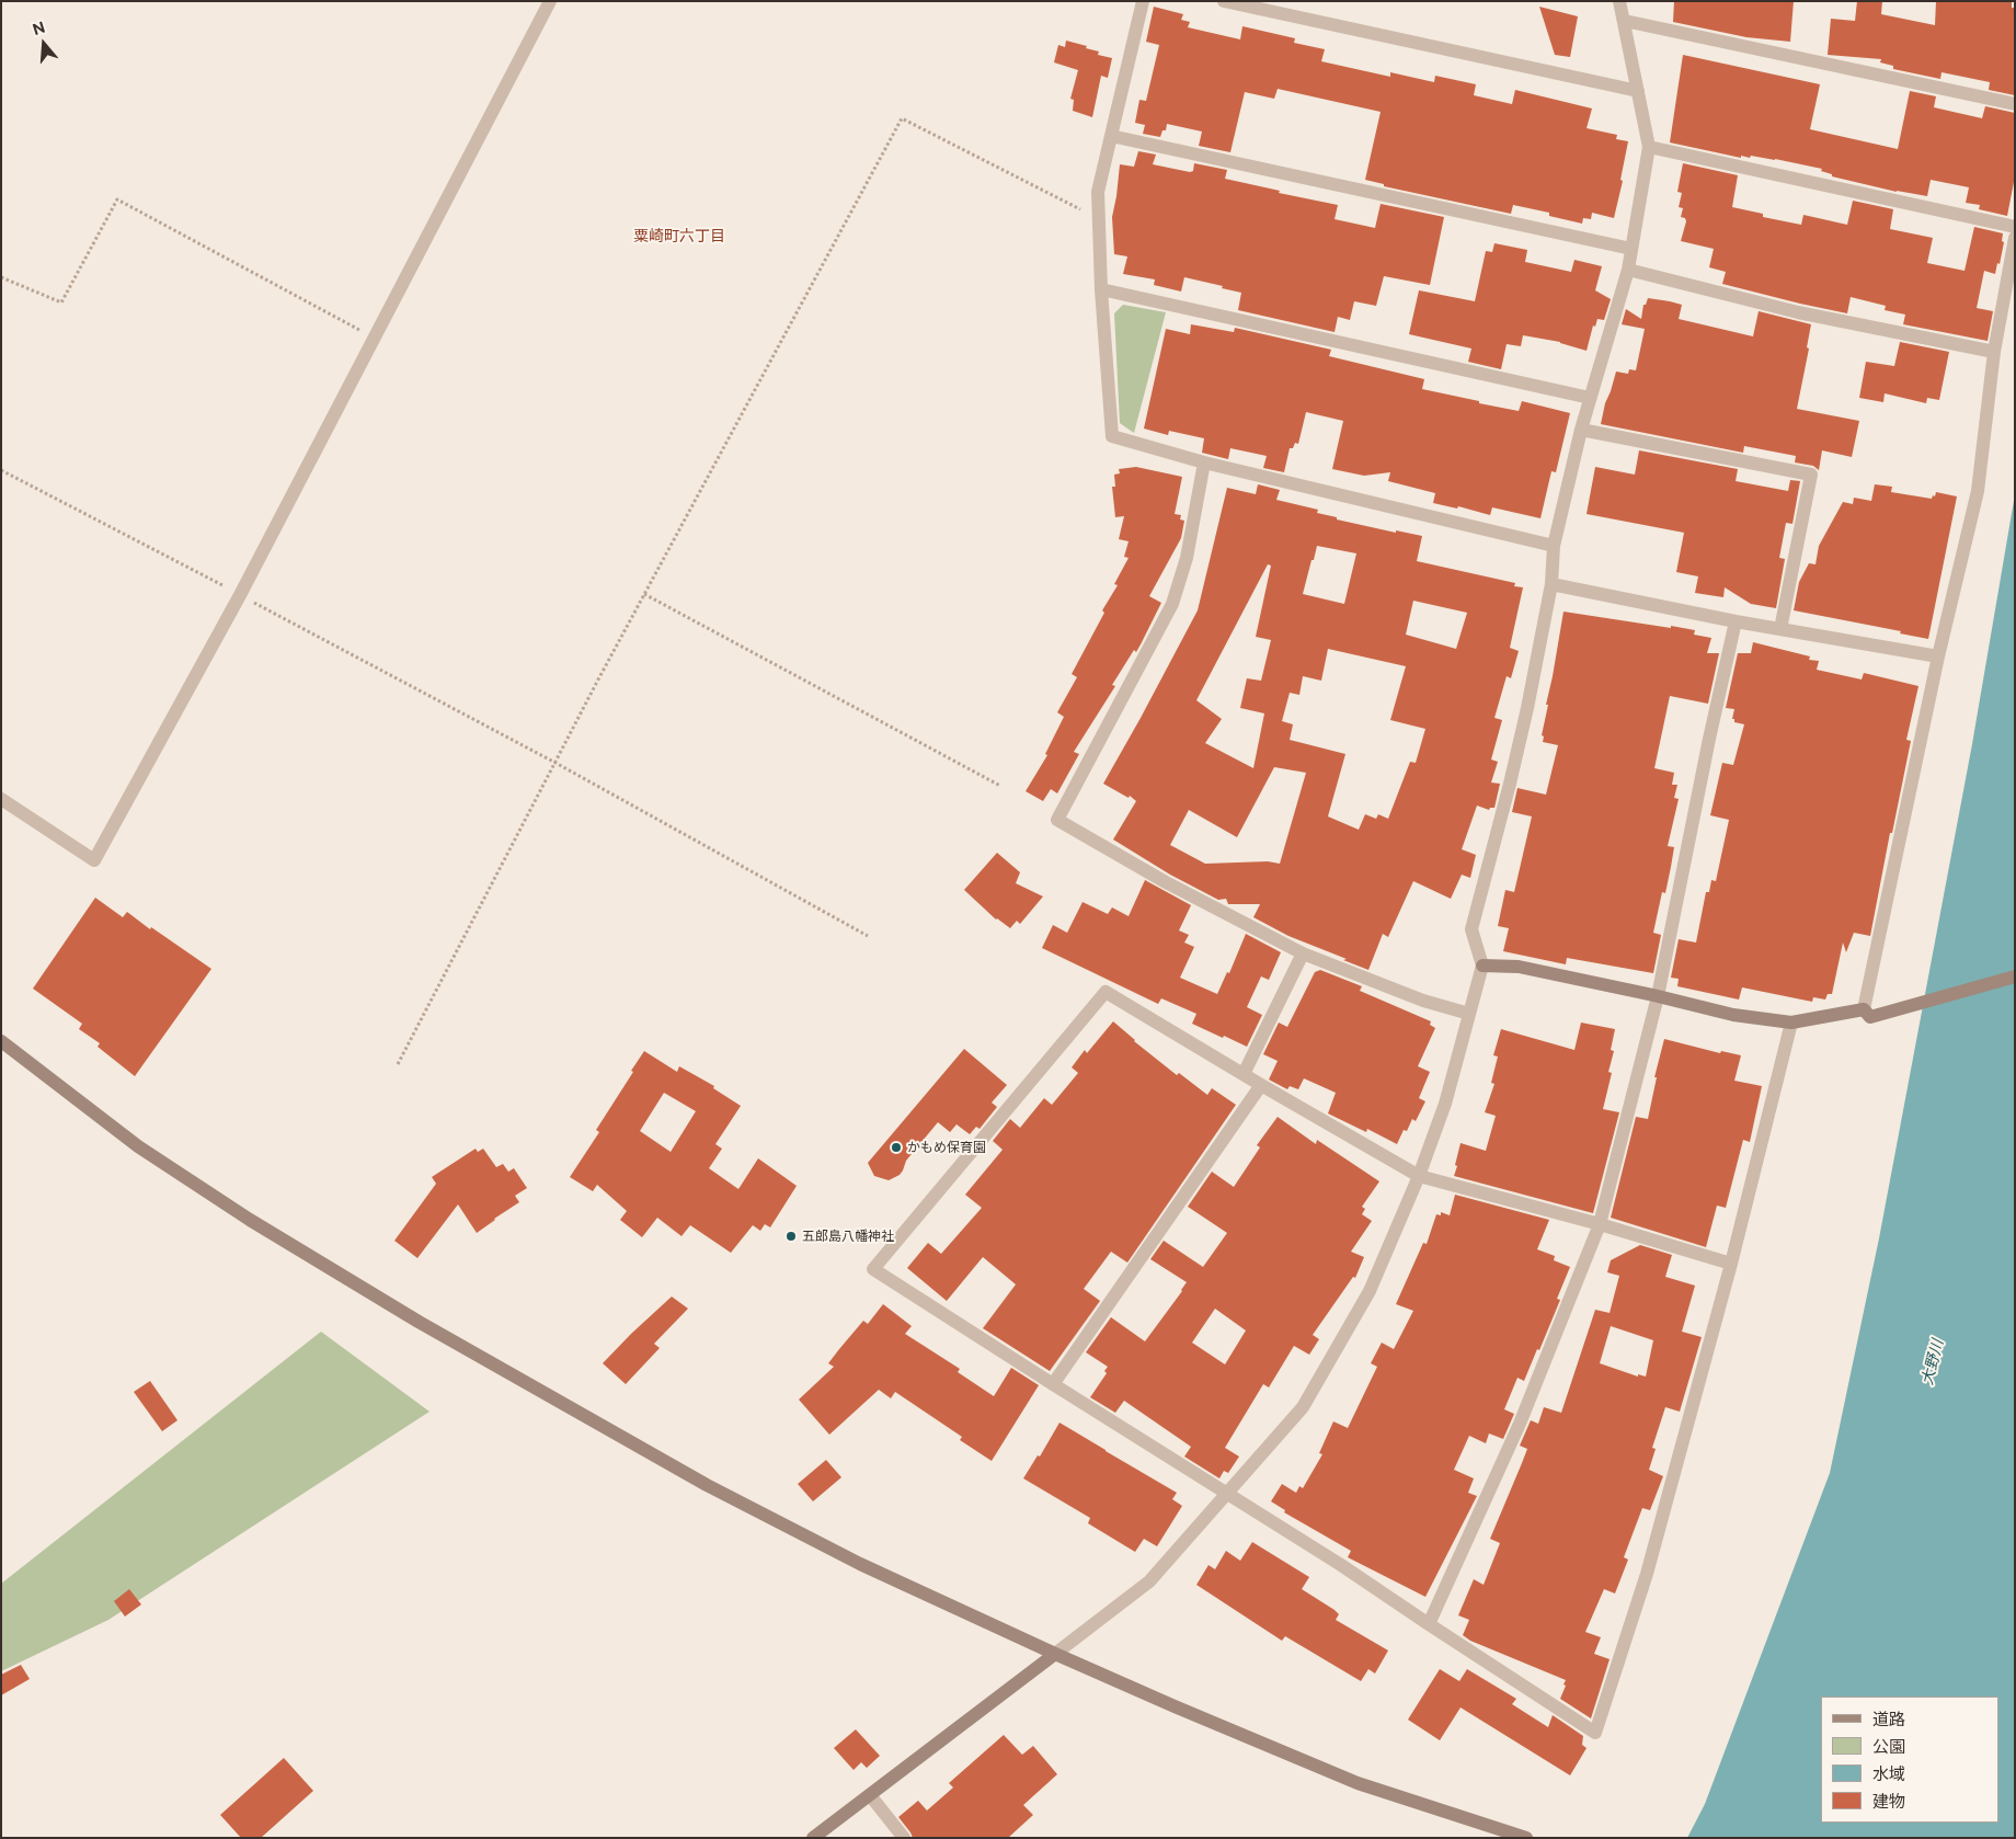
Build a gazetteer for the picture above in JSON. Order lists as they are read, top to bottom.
{
  "districts": ["粟崎町六丁目"],
  "water": ["大野川"],
  "places": ["かもめ保育園", "五郎島八幡神社"],
  "legend": [
    "道路",
    "公園",
    "水域",
    "建物"
  ],
  "north": "top"
}
